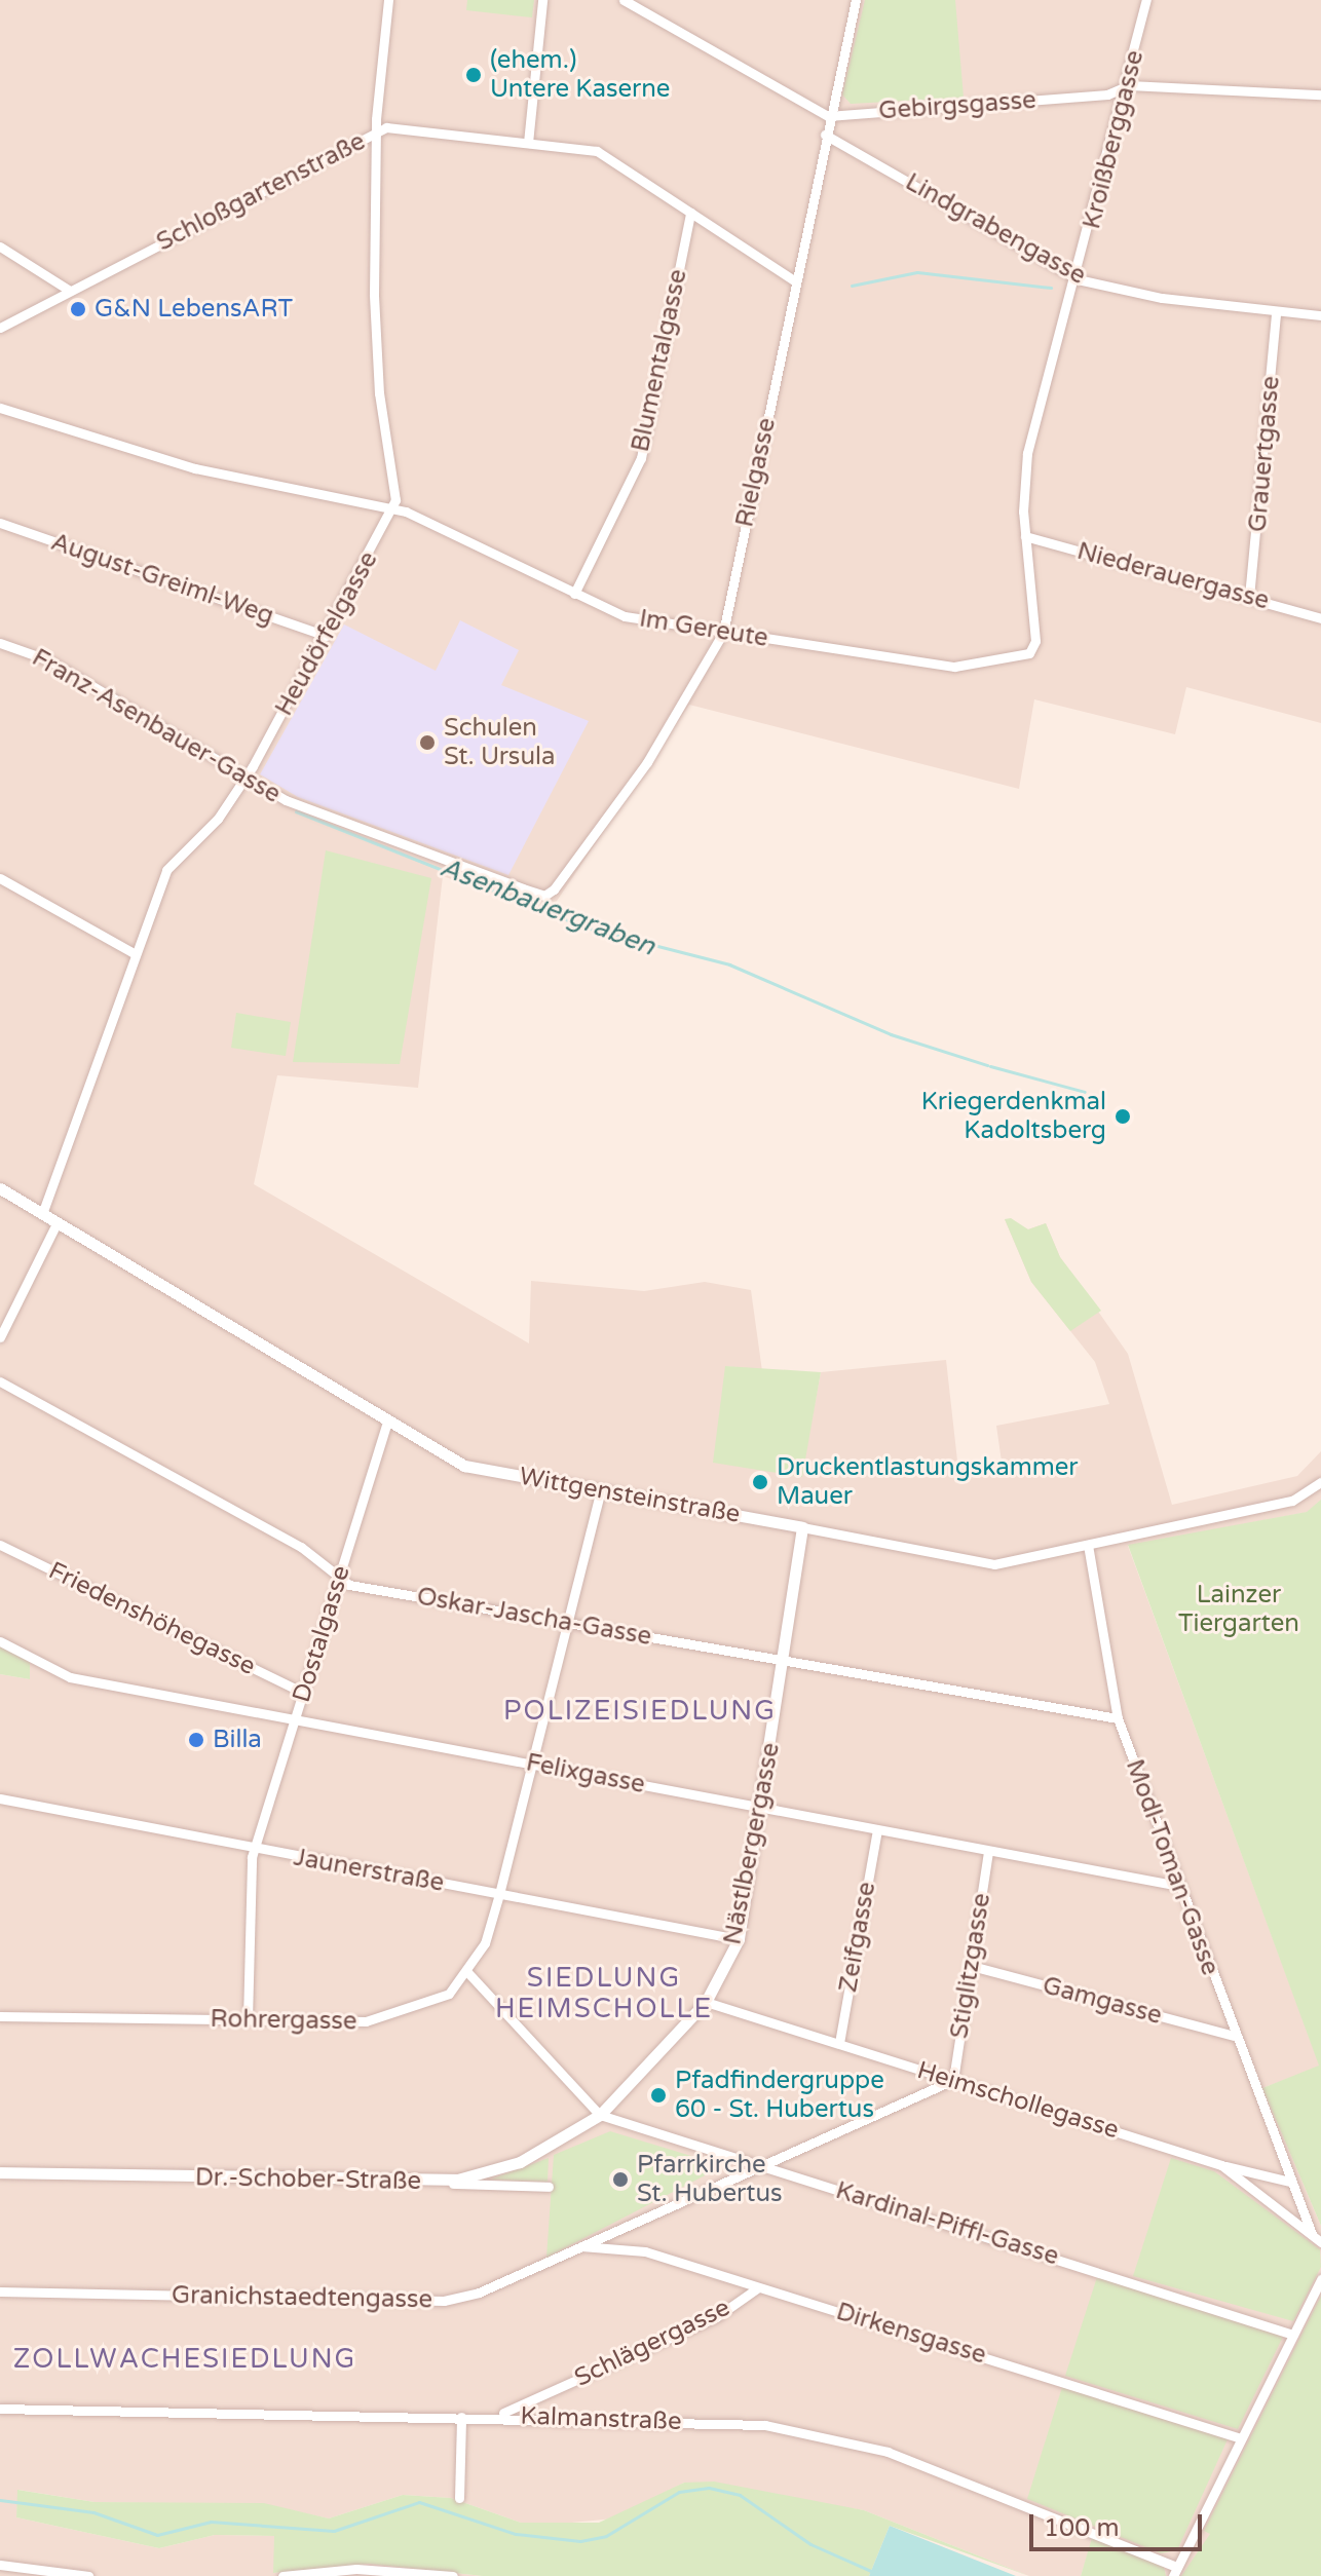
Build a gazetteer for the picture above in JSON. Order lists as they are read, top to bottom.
{
  "streets": {
    "street": [
      "Gebirgsgasse",
      "Kroißberggasse",
      "Schloßgartenstraße",
      "Lindgrabengasse",
      "Blumentalgasse",
      "Grauertgasse",
      "Rielgasse",
      "Niederauergasse",
      "August-Greiml-Weg",
      "Im Gereute",
      "Heudörfelgasse",
      "Franz-Asenbauer-Gasse",
      "Wittgensteinstraße",
      "Oskar-Jascha-Gasse",
      "Friedenshöhegasse",
      "Dostalgasse",
      "Felixgasse",
      "Nästlbergergasse",
      "Modl-Toman-Gasse",
      "Jaunerstraße",
      "Zeifgasse",
      "Stiglitzgasse",
      "Gamgasse",
      "Rohrergasse",
      "Heimschollegasse",
      "Dr.-Schober-Straße",
      "Kardinal-Piffl-Gasse",
      "Granichstaedtengasse",
      "Dirkensgasse",
      "Schlägergasse",
      "Kalmanstraße"
    ]
  },
  "crossings": [
    ["Gebirgsgasse", "Kroißberggasse"],
    ["Gebirgsgasse", "Rielgasse"],
    ["Kroißberggasse", "Lindgrabengasse"],
    ["Kroißberggasse", "Niederauergasse"],
    ["Kroißberggasse", "Im Gereute"],
    ["Schloßgartenstraße", "Blumentalgasse"],
    ["Schloßgartenstraße", "Rielgasse"],
    ["Schloßgartenstraße", "Heudörfelgasse"],
    ["Lindgrabengasse", "Grauertgasse"],
    ["Lindgrabengasse", "Rielgasse"],
    ["Blumentalgasse", "Im Gereute"],
    ["Grauertgasse", "Niederauergasse"],
    ["Rielgasse", "Im Gereute"],
    ["Rielgasse", "Franz-Asenbauer-Gasse"],
    ["August-Greiml-Weg", "Heudörfelgasse"],
    ["Im Gereute", "Heudörfelgasse"],
    ["Heudörfelgasse", "Franz-Asenbauer-Gasse"],
    ["Heudörfelgasse", "Wittgensteinstraße"],
    ["Wittgensteinstraße", "Dostalgasse"],
    ["Wittgensteinstraße", "Nästlbergergasse"],
    ["Wittgensteinstraße", "Modl-Toman-Gasse"],
    ["Wittgensteinstraße", "Rohrergasse"],
    ["Oskar-Jascha-Gasse", "Dostalgasse"],
    ["Oskar-Jascha-Gasse", "Nästlbergergasse"],
    ["Oskar-Jascha-Gasse", "Modl-Toman-Gasse"],
    ["Oskar-Jascha-Gasse", "Rohrergasse"],
    ["Friedenshöhegasse", "Dostalgasse"],
    ["Dostalgasse", "Felixgasse"],
    ["Dostalgasse", "Jaunerstraße"],
    ["Dostalgasse", "Rohrergasse"],
    ["Felixgasse", "Nästlbergergasse"],
    ["Felixgasse", "Modl-Toman-Gasse"],
    ["Felixgasse", "Zeifgasse"],
    ["Felixgasse", "Stiglitzgasse"],
    ["Felixgasse", "Rohrergasse"],
    ["Nästlbergergasse", "Jaunerstraße"],
    ["Nästlbergergasse", "Heimschollegasse"],
    ["Nästlbergergasse", "Dr.-Schober-Straße"],
    ["Nästlbergergasse", "Kardinal-Piffl-Gasse"],
    ["Modl-Toman-Gasse", "Gamgasse"],
    ["Modl-Toman-Gasse", "Heimschollegasse"],
    ["Jaunerstraße", "Rohrergasse"],
    ["Zeifgasse", "Heimschollegasse"],
    ["Stiglitzgasse", "Gamgasse"],
    ["Stiglitzgasse", "Heimschollegasse"],
    ["Stiglitzgasse", "Granichstaedtengasse"],
    ["Heimschollegasse", "Granichstaedtengasse"],
    ["Dr.-Schober-Straße", "Kardinal-Piffl-Gasse"],
    ["Kardinal-Piffl-Gasse", "Granichstaedtengasse"],
    ["Granichstaedtengasse", "Dirkensgasse"],
    ["Dirkensgasse", "Schlägergasse"],
    ["Schlägergasse", "Kalmanstraße"]
  ],
  "districts": ["POLIZEISIEDLUNG", "SIEDLUNG HEIMSCHOLLE", "ZOLLWACHESIEDLUNG"],
  "water": ["Asenbauergraben"],
  "parks": ["Lainzer Tiergarten"],
  "places": [
    "(ehem.) Untere Kaserne",
    "G&N LebensART",
    "Schulen St. Ursula",
    "Kriegerdenkmal Kadoltsberg",
    "Druckentlastungskammer Mauer",
    "Billa",
    "Pfadfindergruppe 60 - St. Hubertus",
    "Pfarrkirche St. Hubertus"
  ],
  "scale_bar": "100 m"
}
